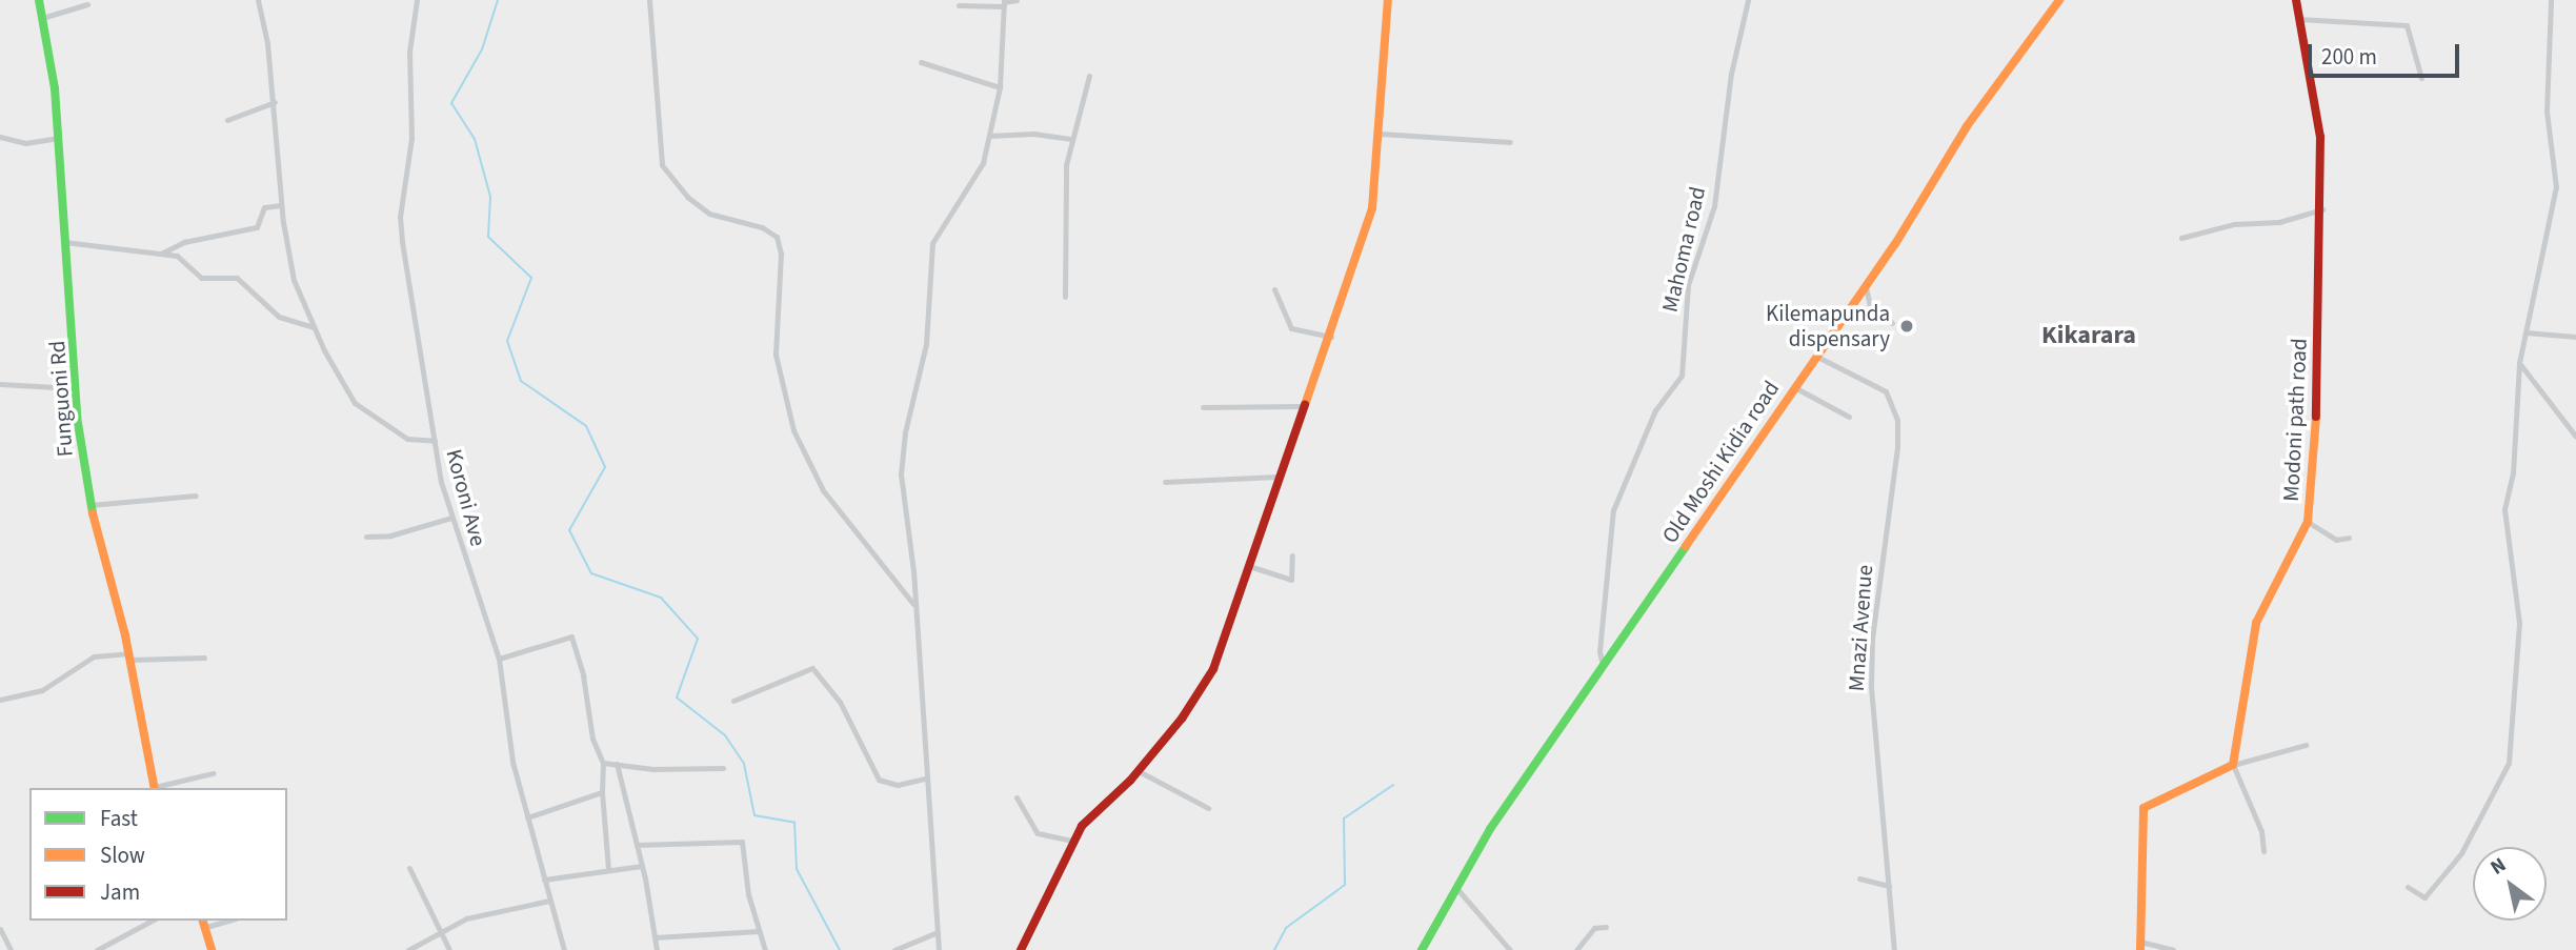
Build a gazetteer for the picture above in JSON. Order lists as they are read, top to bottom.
{
  "streets": {
    "street": [
      "Mahoma road",
      "Funguoni Rd",
      "Modoni path road",
      "Old Moshi Kidia road",
      "Koroni Ave",
      "Mnazi Avenue"
    ]
  },
  "crossings": [
    ["Mahoma road", "Old Moshi Kidia road"],
    ["Old Moshi Kidia road", "Mnazi Avenue"]
  ],
  "districts": ["Kikarara"],
  "places": ["Kilemapunda dispensary"],
  "legend": ["Fast", "Slow", "Jam"],
  "scale_bar": "200 m",
  "north": "top left"
}
